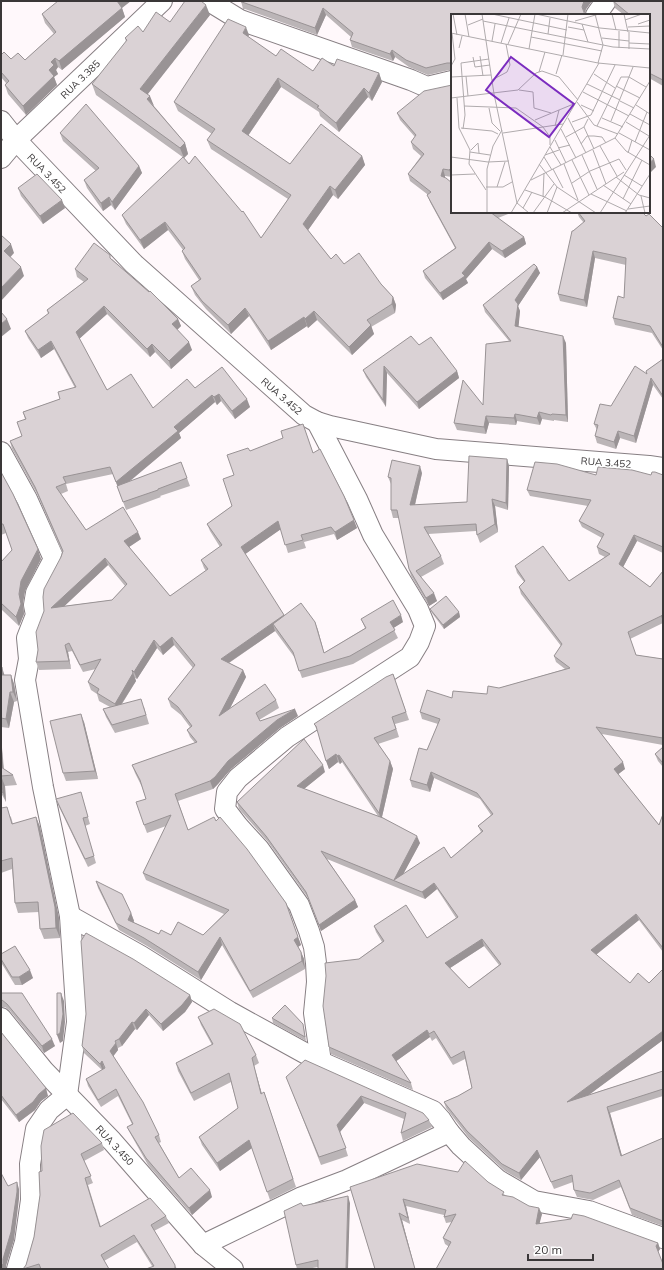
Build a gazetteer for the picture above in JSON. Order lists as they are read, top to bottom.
{
  "streets": {
    "street": ["RUA 3.385", "RUA 3.452", "RUA 3.450"]
  },
  "crossings": [
    ["RUA 3.385", "RUA 3.452"]
  ],
  "scale_bar": "20 m"
}
